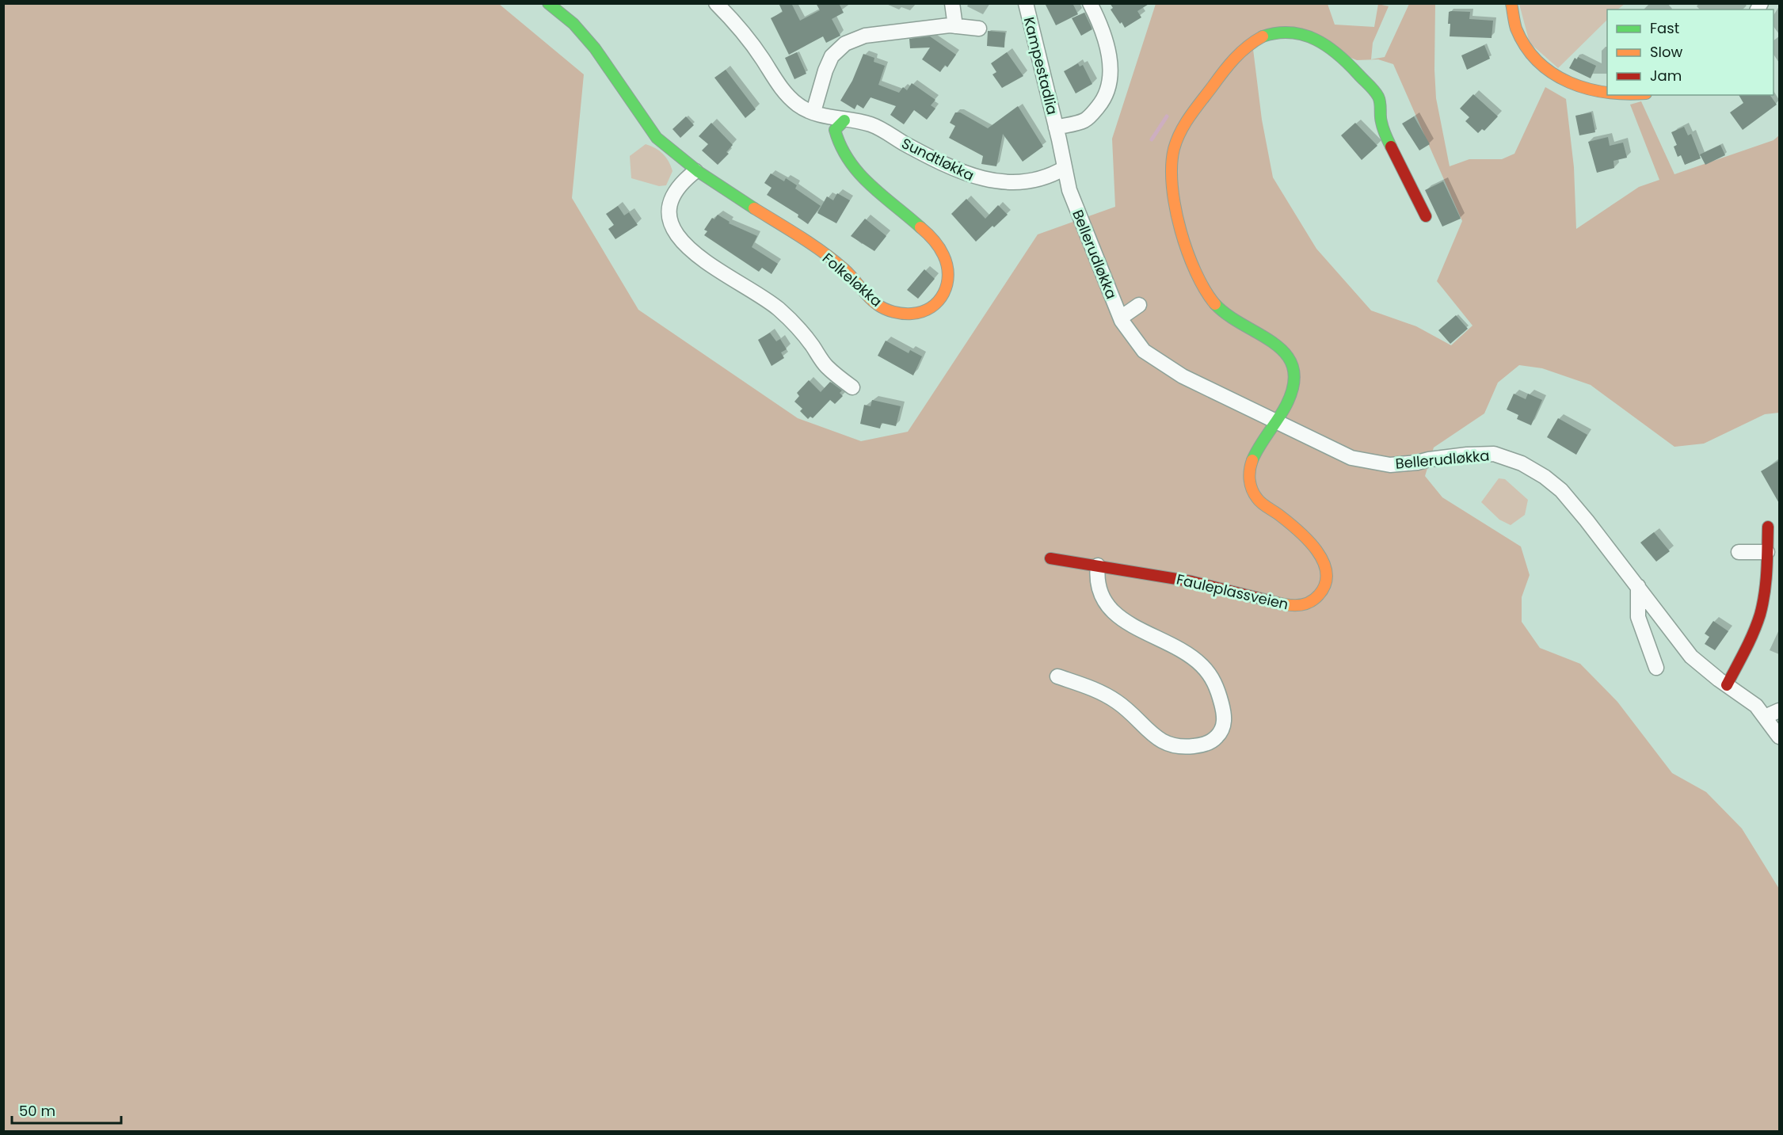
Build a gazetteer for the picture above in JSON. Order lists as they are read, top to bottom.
{
  "streets": {
    "street": [
      "Kampestadlia",
      "Sundtløkka",
      "Bellerudløkka",
      "Folkeløkka",
      "Fauleplassveien"
    ]
  },
  "crossings": [
    ["Kampestadlia", "Sundtløkka"],
    ["Kampestadlia", "Bellerudløkka"],
    ["Sundtløkka", "Folkeløkka"],
    ["Bellerudløkka", "Fauleplassveien"]
  ],
  "legend": ["Fast", "Slow", "Jam"],
  "scale_bar": "50 m"
}
